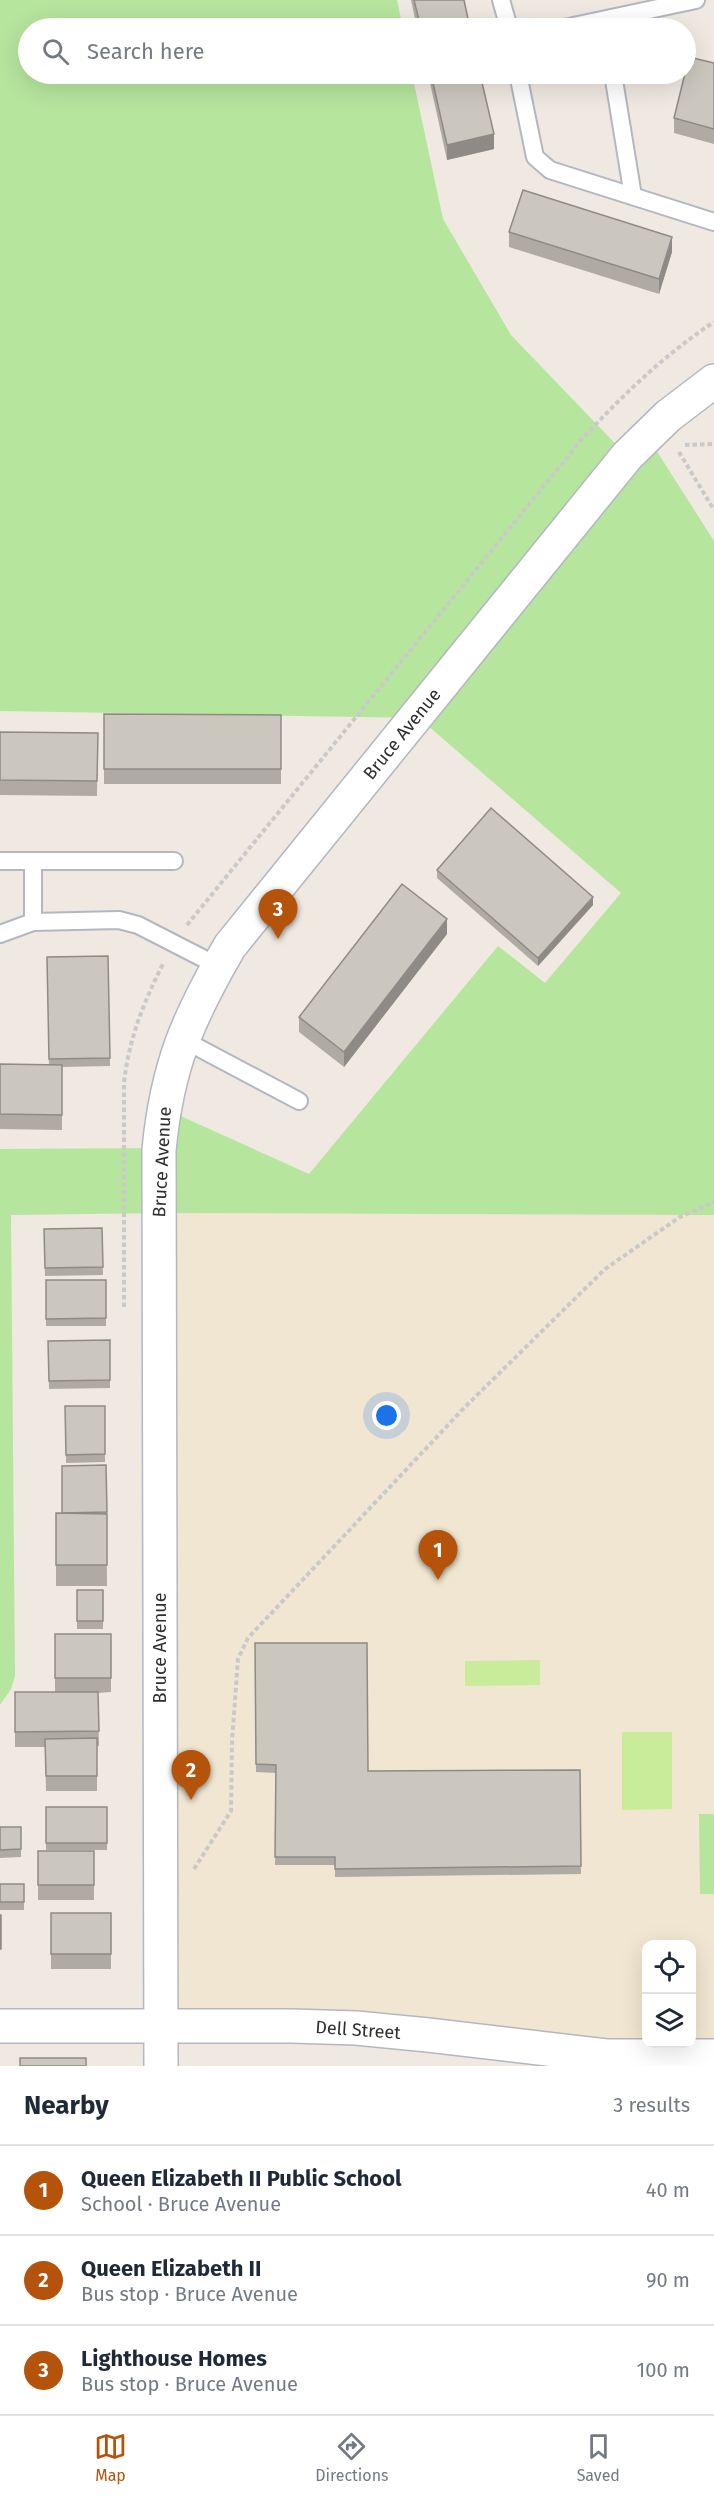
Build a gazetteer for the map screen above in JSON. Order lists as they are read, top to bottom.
{
  "streets": {
    "street": ["Bruce Avenue", "Dell Street"]
  },
  "crossings": [
    ["Bruce Avenue", "Dell Street"]
  ],
  "page": {
    "search": "Search here",
    "pins": ["3", "1", "2"],
    "heading": ["Nearby", "3 results"],
    "list": [
      {
        "mark": "1",
        "name": "Queen Elizabeth II Public School",
        "note": "School · Bruce Avenue",
        "value": "40 m"
      },
      {
        "mark": "2",
        "name": "Queen Elizabeth II",
        "note": "Bus stop · Bruce Avenue",
        "value": "90 m"
      },
      {
        "mark": "3",
        "name": "Lighthouse Homes",
        "note": "Bus stop · Bruce Avenue",
        "value": "100 m"
      }
    ],
    "nav": ["Map", "Directions", "Saved"]
  }
}
